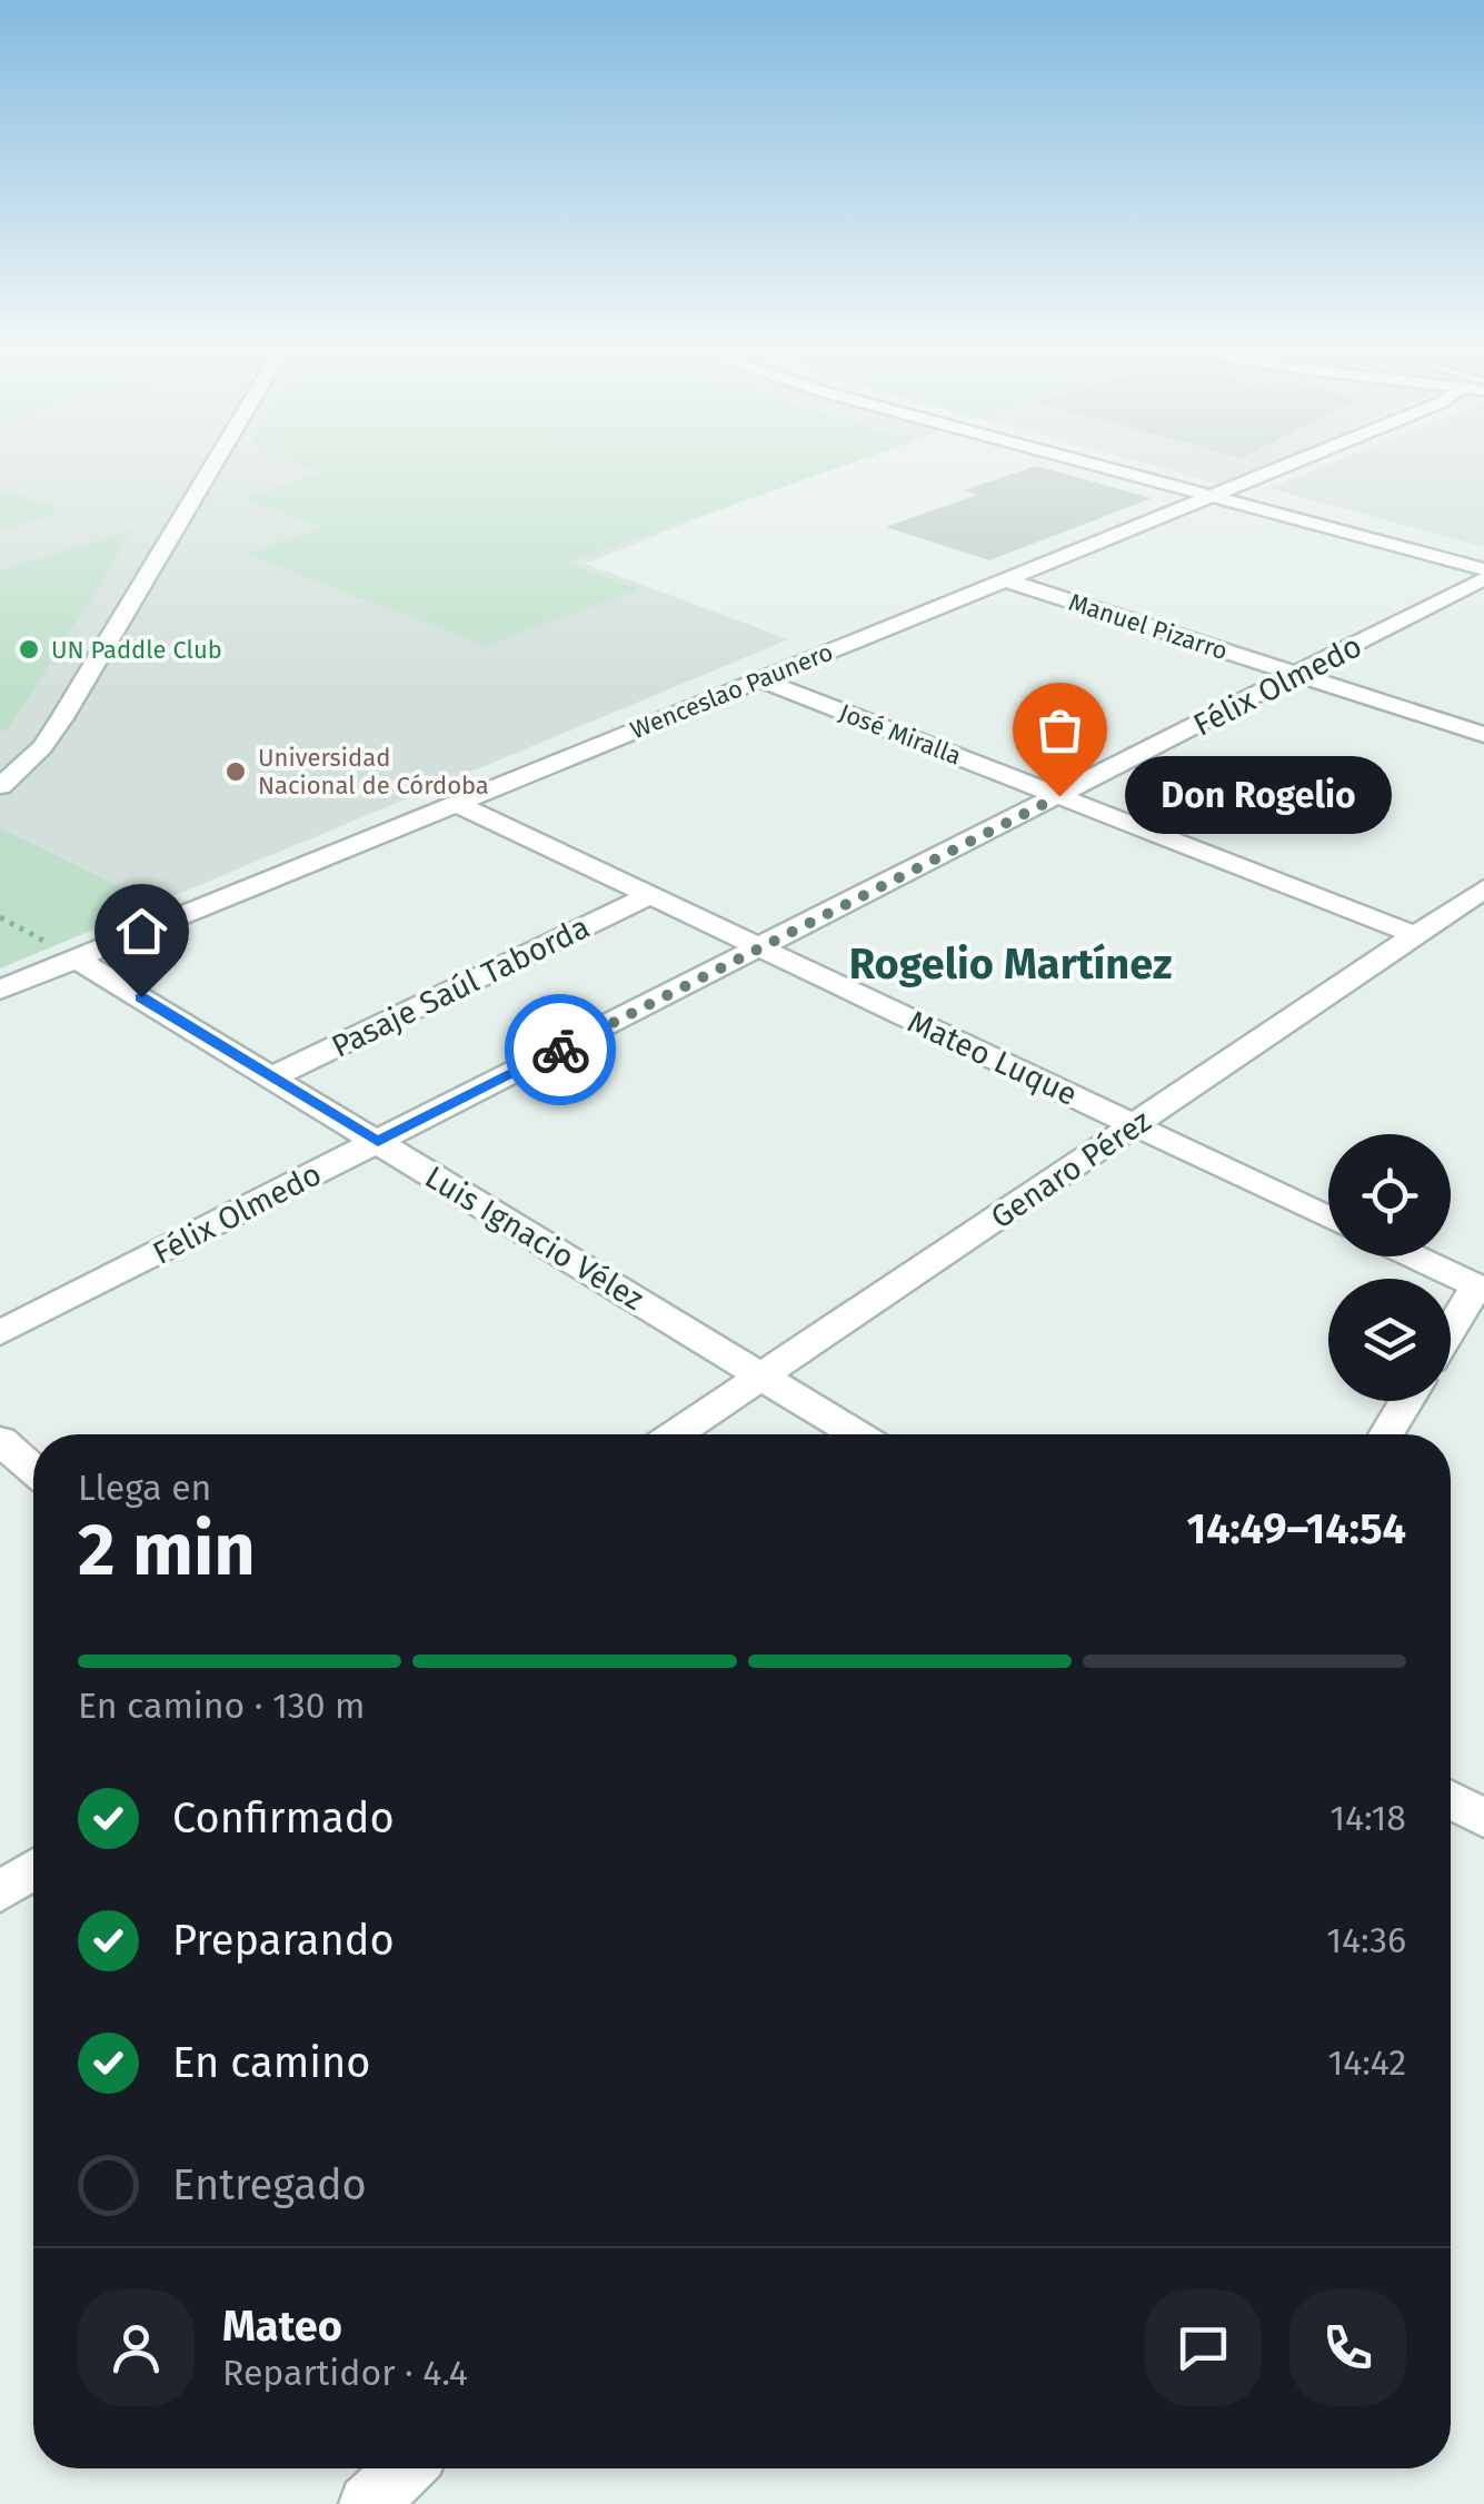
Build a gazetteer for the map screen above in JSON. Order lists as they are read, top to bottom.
{
  "streets": {
    "street": [
      "Manuel Pizarro",
      "Félix Olmedo",
      "Wenceslao Paunero",
      "José Miralla",
      "Pasaje Saúl Taborda",
      "Mateo Luque",
      "Genaro Pérez",
      "Luis Ignacio Vélez"
    ]
  },
  "crossings": [
    ["Manuel Pizarro", "Félix Olmedo"],
    ["Manuel Pizarro", "Wenceslao Paunero"],
    ["Félix Olmedo", "José Miralla"],
    ["Félix Olmedo", "Mateo Luque"],
    ["Félix Olmedo", "Luis Ignacio Vélez"],
    ["Wenceslao Paunero", "José Miralla"],
    ["Wenceslao Paunero", "Mateo Luque"],
    ["Wenceslao Paunero", "Luis Ignacio Vélez"],
    ["José Miralla", "Genaro Pérez"],
    ["Pasaje Saúl Taborda", "Mateo Luque"],
    ["Pasaje Saúl Taborda", "Luis Ignacio Vélez"],
    ["Mateo Luque", "Genaro Pérez"],
    ["Genaro Pérez", "Luis Ignacio Vélez"]
  ],
  "districts": ["Rogelio Martínez"],
  "places": ["UN Paddle Club", "Universidad Nacional de Córdoba", "Don Rogelio"],
  "page": {
    "bubble": "Don Rogelio",
    "heading": ["2 min", "Llega en", "14:49–14:54"],
    "panel": ["Mateo", "Repartidor · 4.4"],
    "bar": "En camino · 130 m",
    "list": [
      ["Confirmado", "14:18"],
      ["Preparando", "14:36"],
      ["En camino", "14:42"],
      "Entregado"
    ]
  }
}
